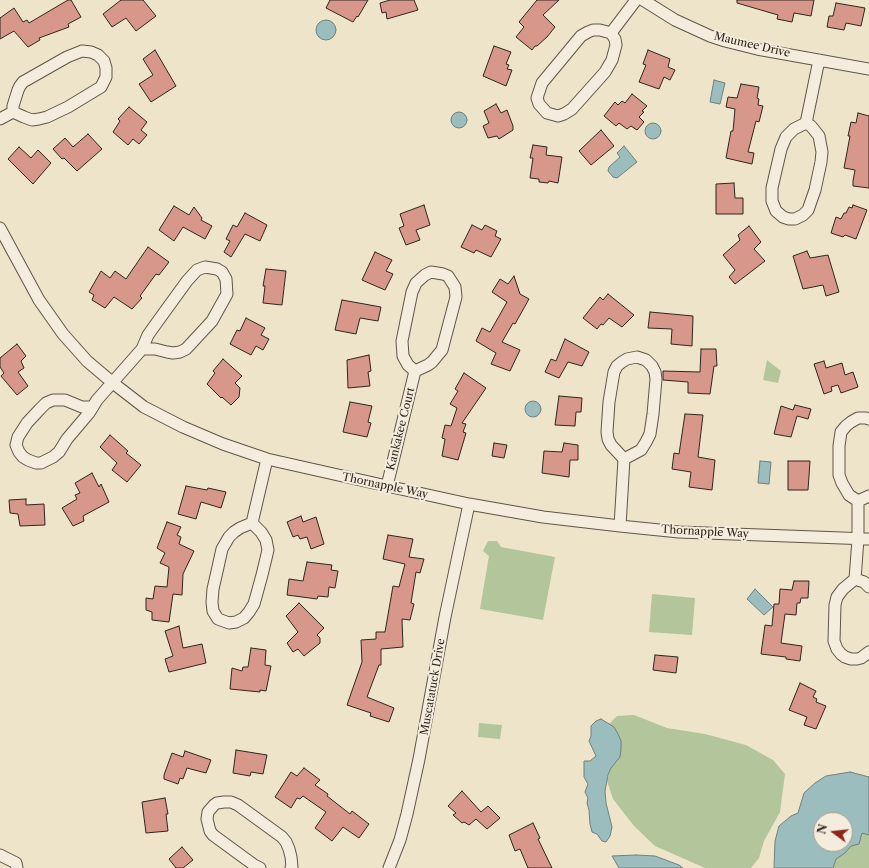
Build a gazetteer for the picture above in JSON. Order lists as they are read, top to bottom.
{
  "streets": {
    "street": [
      "Maumee Drive",
      "Kankakee Court",
      "Thornapple Way",
      "Muscatatuck Drive"
    ]
  },
  "crossings": [
    ["Kankakee Court", "Thornapple Way"],
    ["Thornapple Way", "Muscatatuck Drive"]
  ],
  "north": "left"
}
